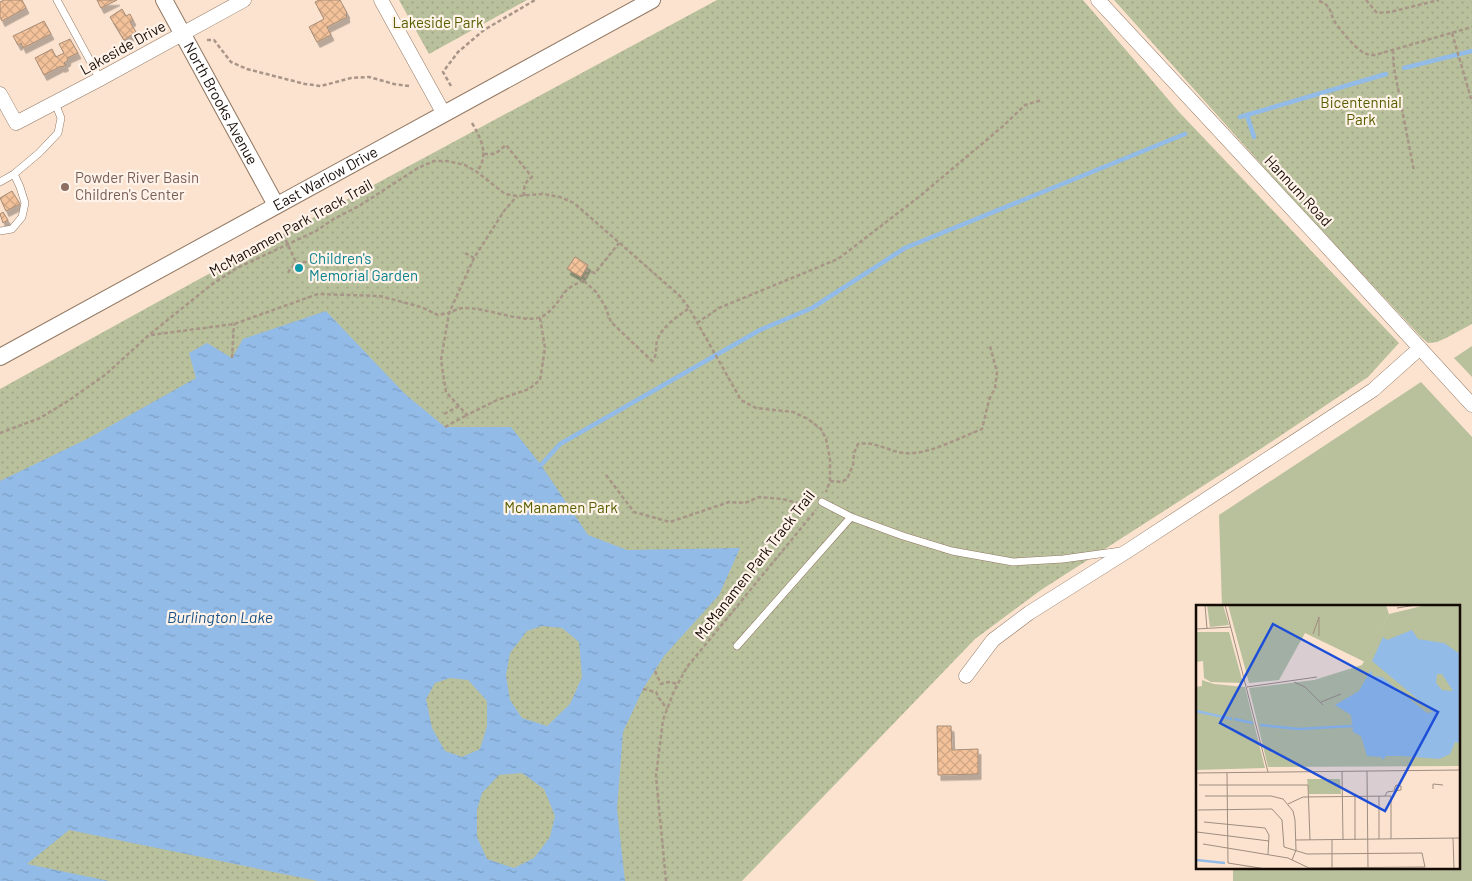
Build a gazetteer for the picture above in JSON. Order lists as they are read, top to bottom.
{
  "streets": {
    "street": [
      "Lakeside Drive",
      "North Brooks Avenue",
      "East Warlow Drive",
      "Hannum Road"
    ],
    "path": ["McManamen Park Track Trail"]
  },
  "crossings": [
    ["Lakeside Drive", "North Brooks Avenue"],
    ["North Brooks Avenue", "East Warlow Drive"]
  ],
  "water": ["Burlington Lake"],
  "parks": ["Lakeside Park", "Bicentennial Park", "McManamen Park"],
  "places": ["Powder River Basin Children's Center", "Children's Memorial Garden"]
}
